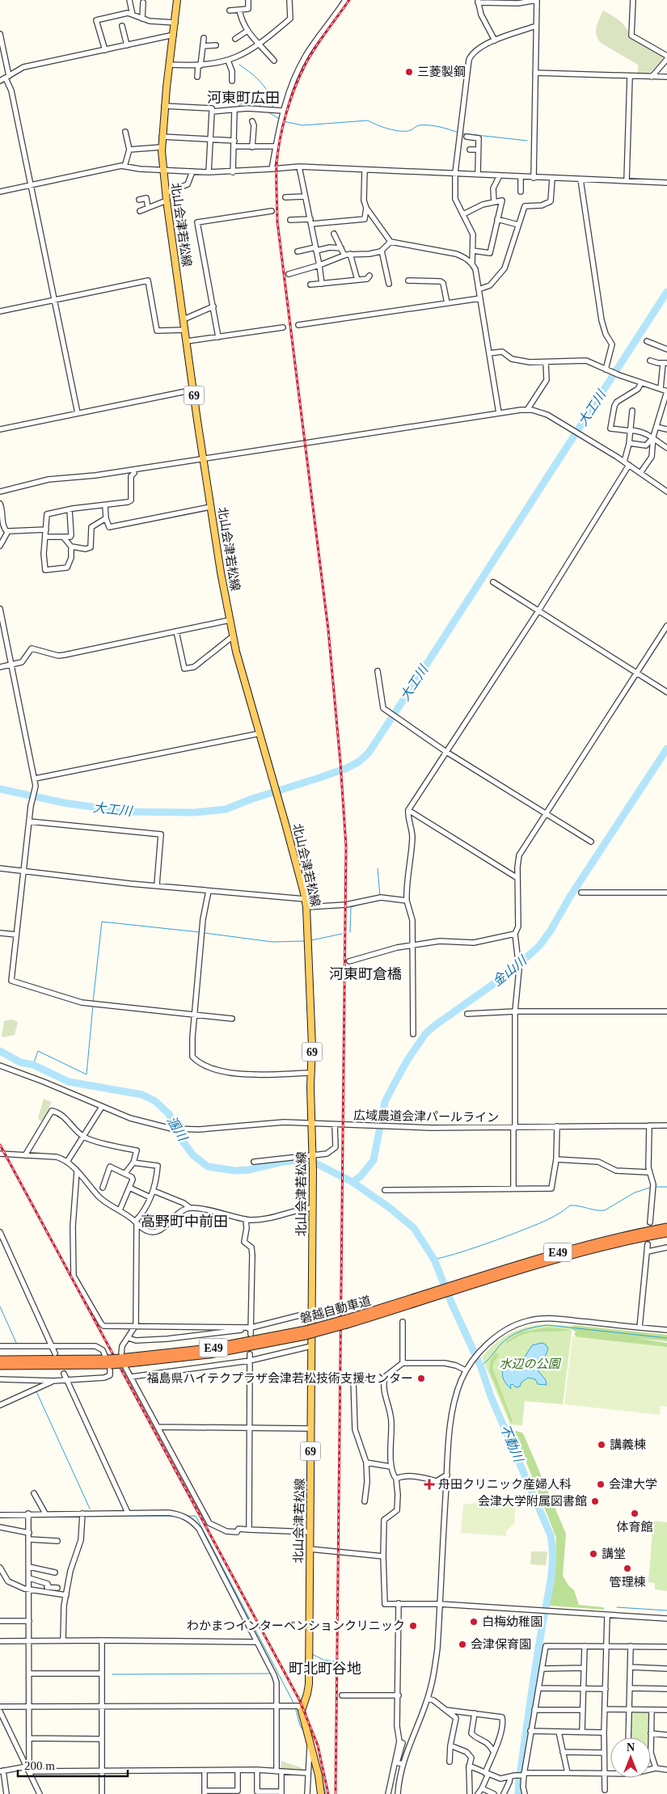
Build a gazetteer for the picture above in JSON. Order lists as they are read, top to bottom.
{
  "streets": {
    "highway": ["E49", "磐越自動車道"],
    "main road": ["北山会津若松線", "69"],
    "street": ["広域農道会津パールライン"]
  },
  "crossings": [
    ["北山会津若松線", "広域農道会津パールライン"]
  ],
  "districts": [
    "河東町広田",
    "河東町倉橋",
    "高野町中前田",
    "町北町谷地"
  ],
  "water": [
    "大工川",
    "金山川",
    "溷川",
    "不動川"
  ],
  "parks": ["水辺の公園"],
  "places": {
    "other": [
      "三菱製鋼",
      "福島県ハイテクプラザ会津若松技術支援センター",
      "講義棟",
      "会津大学",
      "会津大学附属図書館",
      "体育館",
      "講堂",
      "管理棟",
      "白梅幼稚園",
      "わかまつインターベンションクリニック",
      "会津保育園"
    ],
    "health": ["舟田クリニック産婦人科"]
  },
  "scale_bar": "200 m",
  "north": "top"
}
